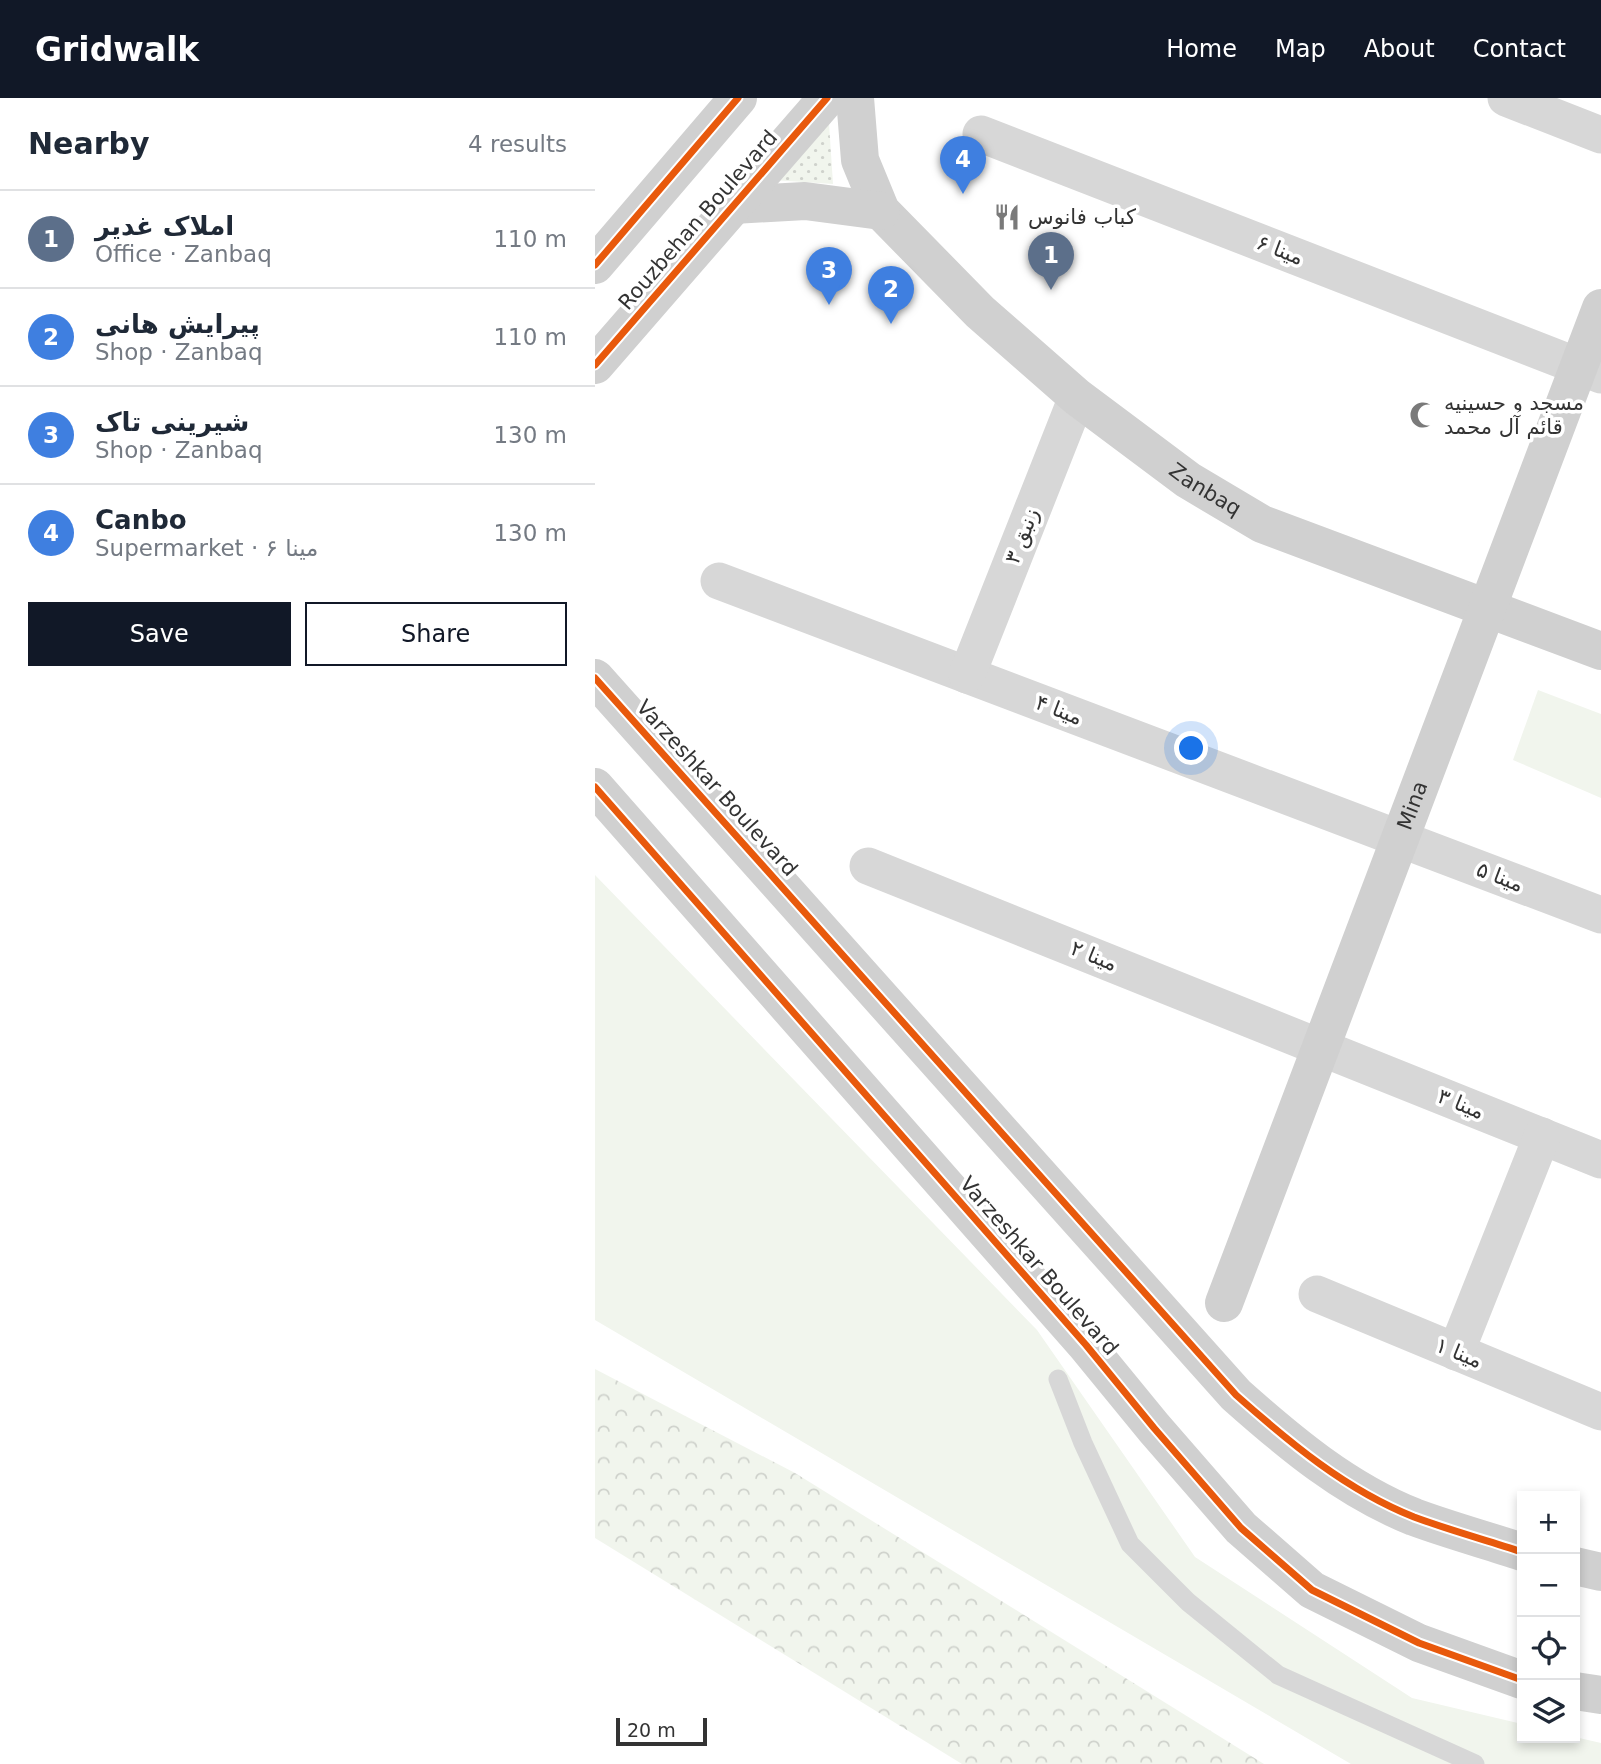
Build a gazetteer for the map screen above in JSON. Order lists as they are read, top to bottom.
{
  "streets": {
    "main road": [
      "Rouzbehan Boulevard",
      "Zanbaq",
      "Varzeshkar Boulevard",
      "Mina"
    ],
    "street": [
      "مینا ۶",
      "زنبق ۳",
      "مینا ۴",
      "مینا ۵",
      "مینا ۲",
      "مینا ۳",
      "مینا ۱"
    ]
  },
  "crossings": [
    ["مینا ۶", "Mina"],
    ["Zanbaq", "زنبق ۳"],
    ["Zanbaq", "Mina"],
    ["زنبق ۳", "مینا ۴"],
    ["مینا ۴", "Mina"],
    ["مینا ۴", "مینا ۵"],
    ["Mina", "مینا ۵"],
    ["Mina", "مینا ۲"],
    ["Mina", "مینا ۳"],
    ["مینا ۲", "مینا ۳"]
  ],
  "places": {
    "restaurant": ["کباب فانوس"],
    "mosque": ["مسجد و حسینیه قائم آل محمد"]
  },
  "scale_bar": "20 m",
  "page": {
    "header": "Gridwalk",
    "nav": [
      "Home",
      "Map",
      "About",
      "Contact"
    ],
    "heading": ["Nearby", "4 results"],
    "pins": [
      "4",
      "1",
      "3",
      "2"
    ],
    "list": [
      {
        "mark": "1",
        "name": "املاک غدیر",
        "note": "Office · Zanbaq",
        "value": "110 m"
      },
      {
        "mark": "2",
        "name": "پیرایش هانی",
        "note": "Shop · Zanbaq",
        "value": "110 m"
      },
      {
        "mark": "3",
        "name": "شیرینی تاک",
        "note": "Shop · Zanbaq",
        "value": "130 m"
      },
      {
        "mark": "4",
        "name": "Canbo",
        "note": "Supermarket · مینا ۶",
        "value": "130 m"
      }
    ],
    "buttons": ["Save", "Share"],
    "map_buttons": ["+", "−"],
    "scale": "20 m"
  }
}
